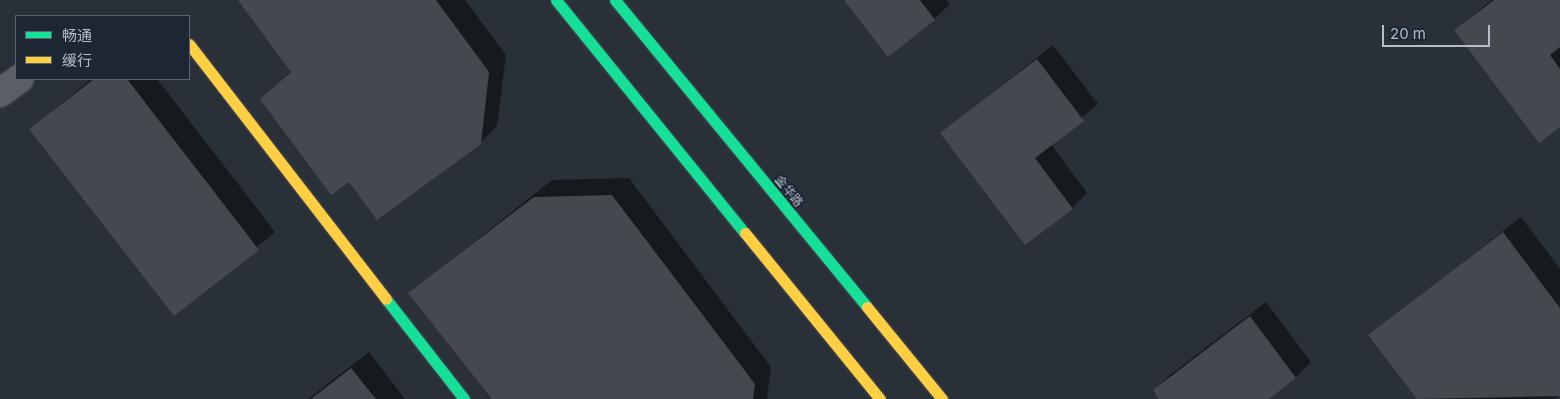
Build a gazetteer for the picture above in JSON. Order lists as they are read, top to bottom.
{
  "streets": {
    "main road": ["金华路"]
  },
  "legend": ["畅通", "缓行"],
  "scale_bar": "20 m"
}
